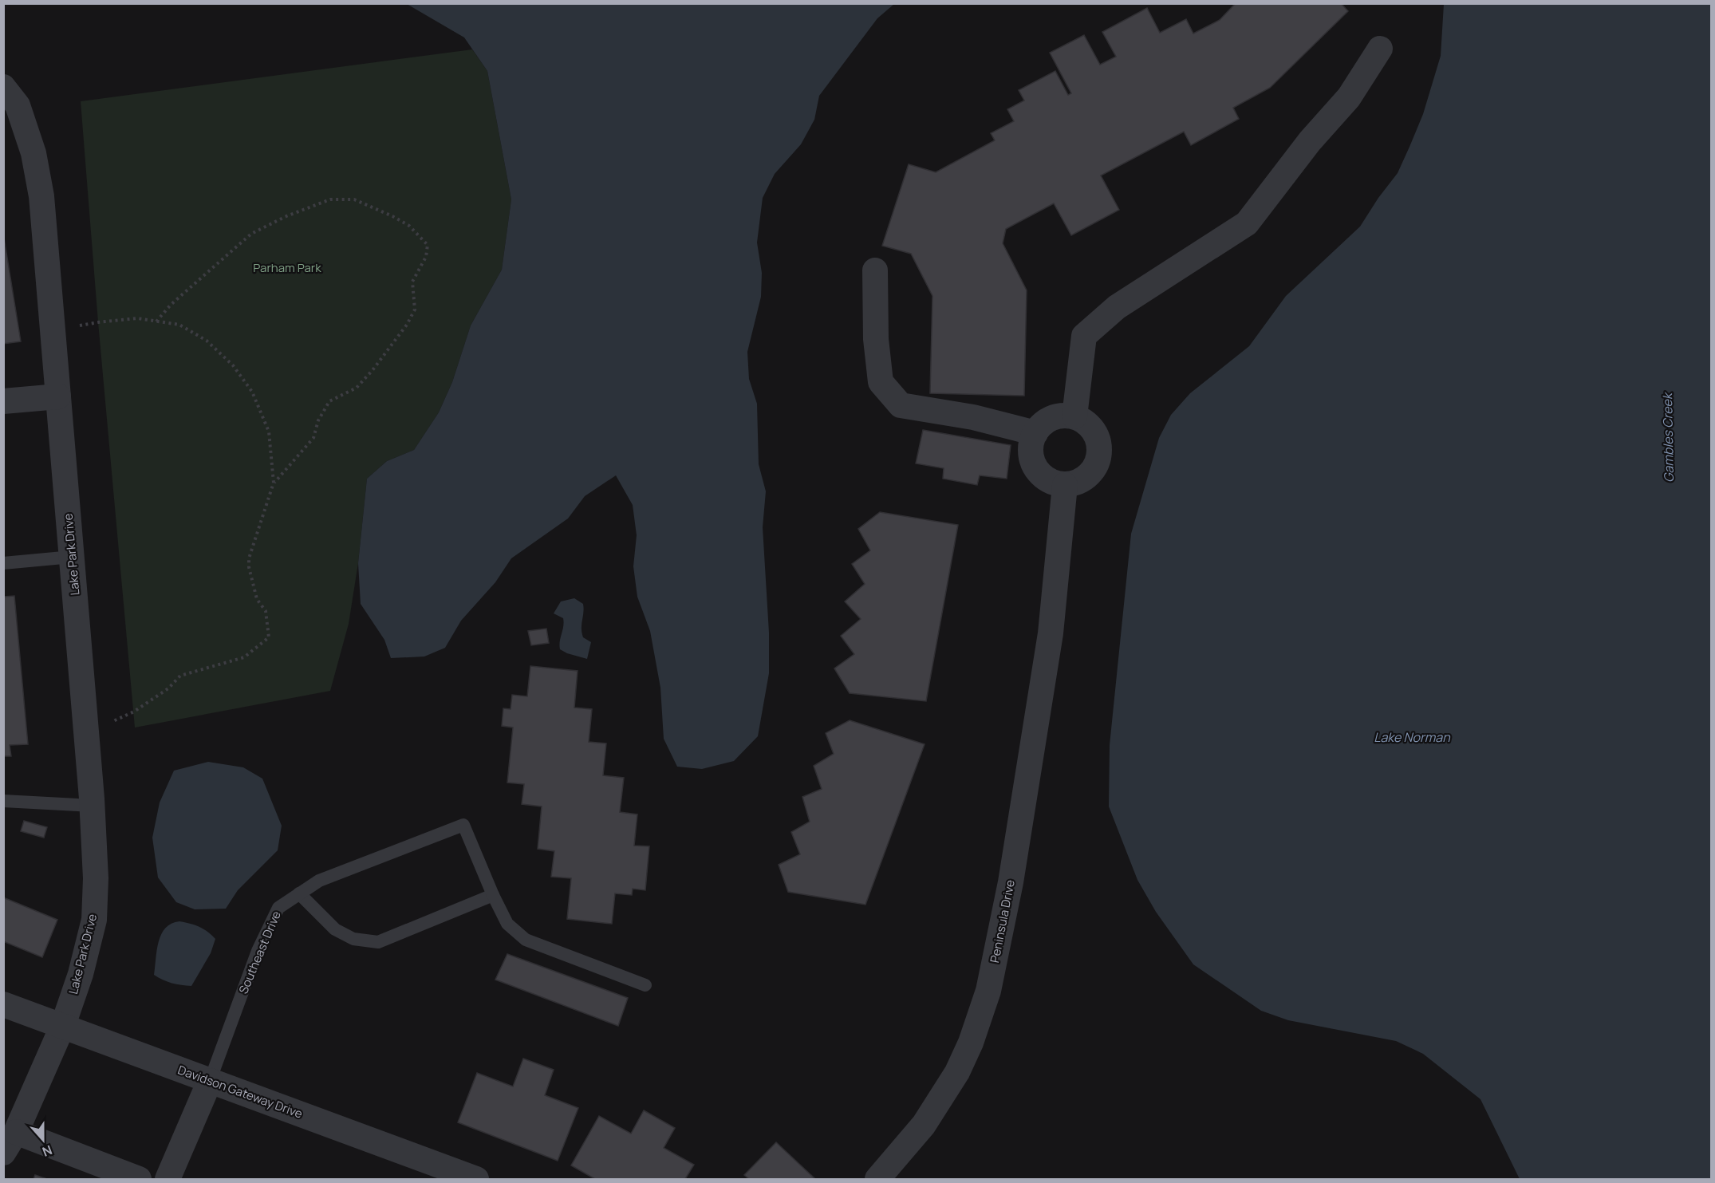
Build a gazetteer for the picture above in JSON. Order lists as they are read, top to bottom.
{
  "streets": {
    "street": ["Lake Park Drive", "Peninsula Drive", "Davidson Gateway Drive"],
    "lane": ["Southeast Drive"]
  },
  "crossings": [
    ["Lake Park Drive", "Davidson Gateway Drive"],
    ["Southeast Drive", "Davidson Gateway Drive"]
  ],
  "water": ["Gambles Creek", "Lake Norman"],
  "parks": ["Parham Park"],
  "north": "bottom"
}
